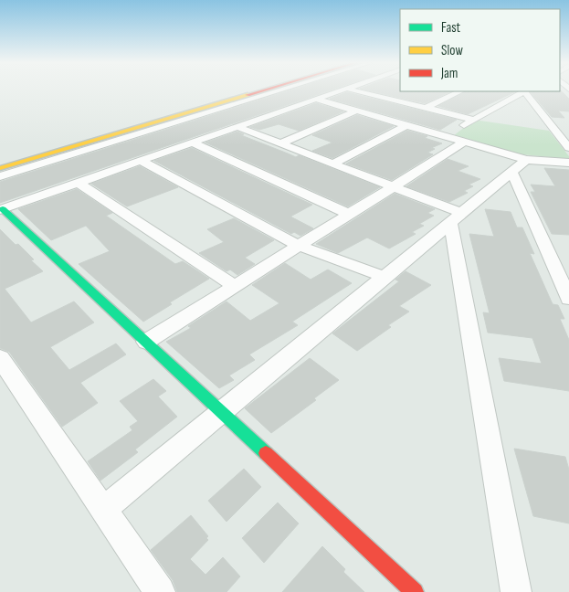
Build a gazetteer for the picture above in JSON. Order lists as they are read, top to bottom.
{
  "legend": ["Fast", "Slow", "Jam"]
}
